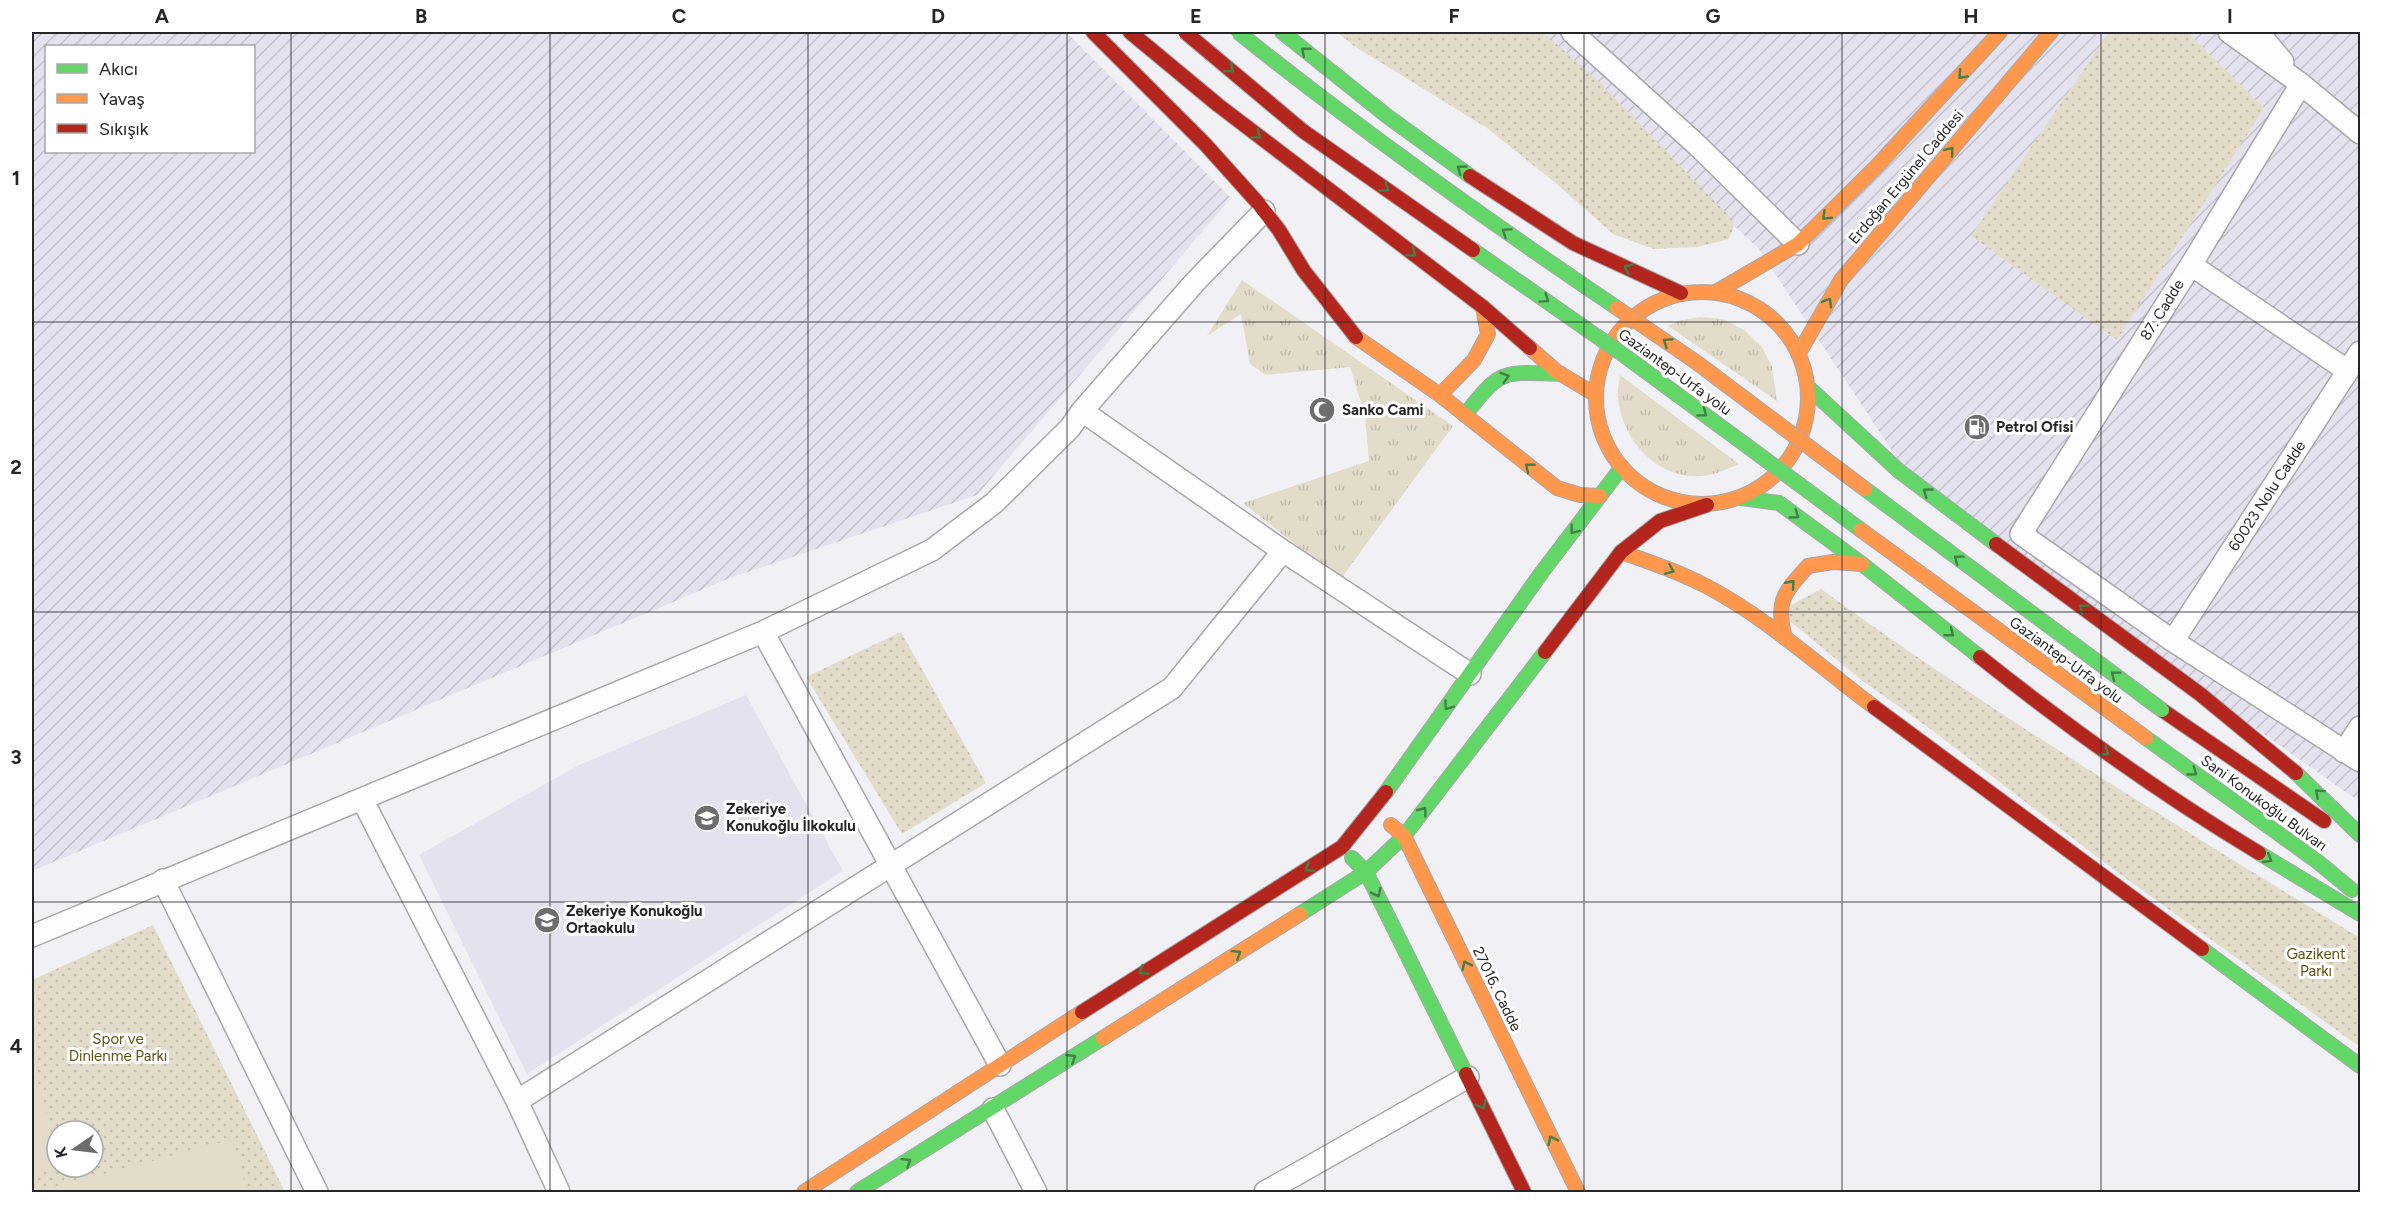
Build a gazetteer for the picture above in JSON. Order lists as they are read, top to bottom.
{
  "streets": {
    "main road": [
      "Erdoğan Ergünel Caddesi",
      "Gaziantep-Urfa yolu",
      "Sani Konukoğlu Bulvarı",
      "27016. Cadde"
    ],
    "street": ["87. Cadde", "60023 Nolu Cadde"]
  },
  "crossings": [
    ["87. Cadde", "60023 Nolu Cadde"],
    ["Gaziantep-Urfa yolu", "Sani Konukoğlu Bulvarı"]
  ],
  "parks": ["Gazikent Parkı", "Spor ve Dinlenme Parkı"],
  "places": {
    "mosque": ["Sanko Cami"],
    "fuel station": ["Petrol Ofisi"],
    "school or university": ["Zekeriye Konukoğlu İlkokulu", "Zekeriye Konukoğlu Ortaokulu"]
  },
  "legend": ["Akıcı", "Yavaş", "Sıkışık"],
  "north": "left",
  "grid": {
    "columns": [
      "A",
      "B",
      "C",
      "D",
      "E",
      "F",
      "G",
      "H",
      "I"
    ],
    "rows": [
      "1",
      "2",
      "3",
      "4"
    ]
  }
}
